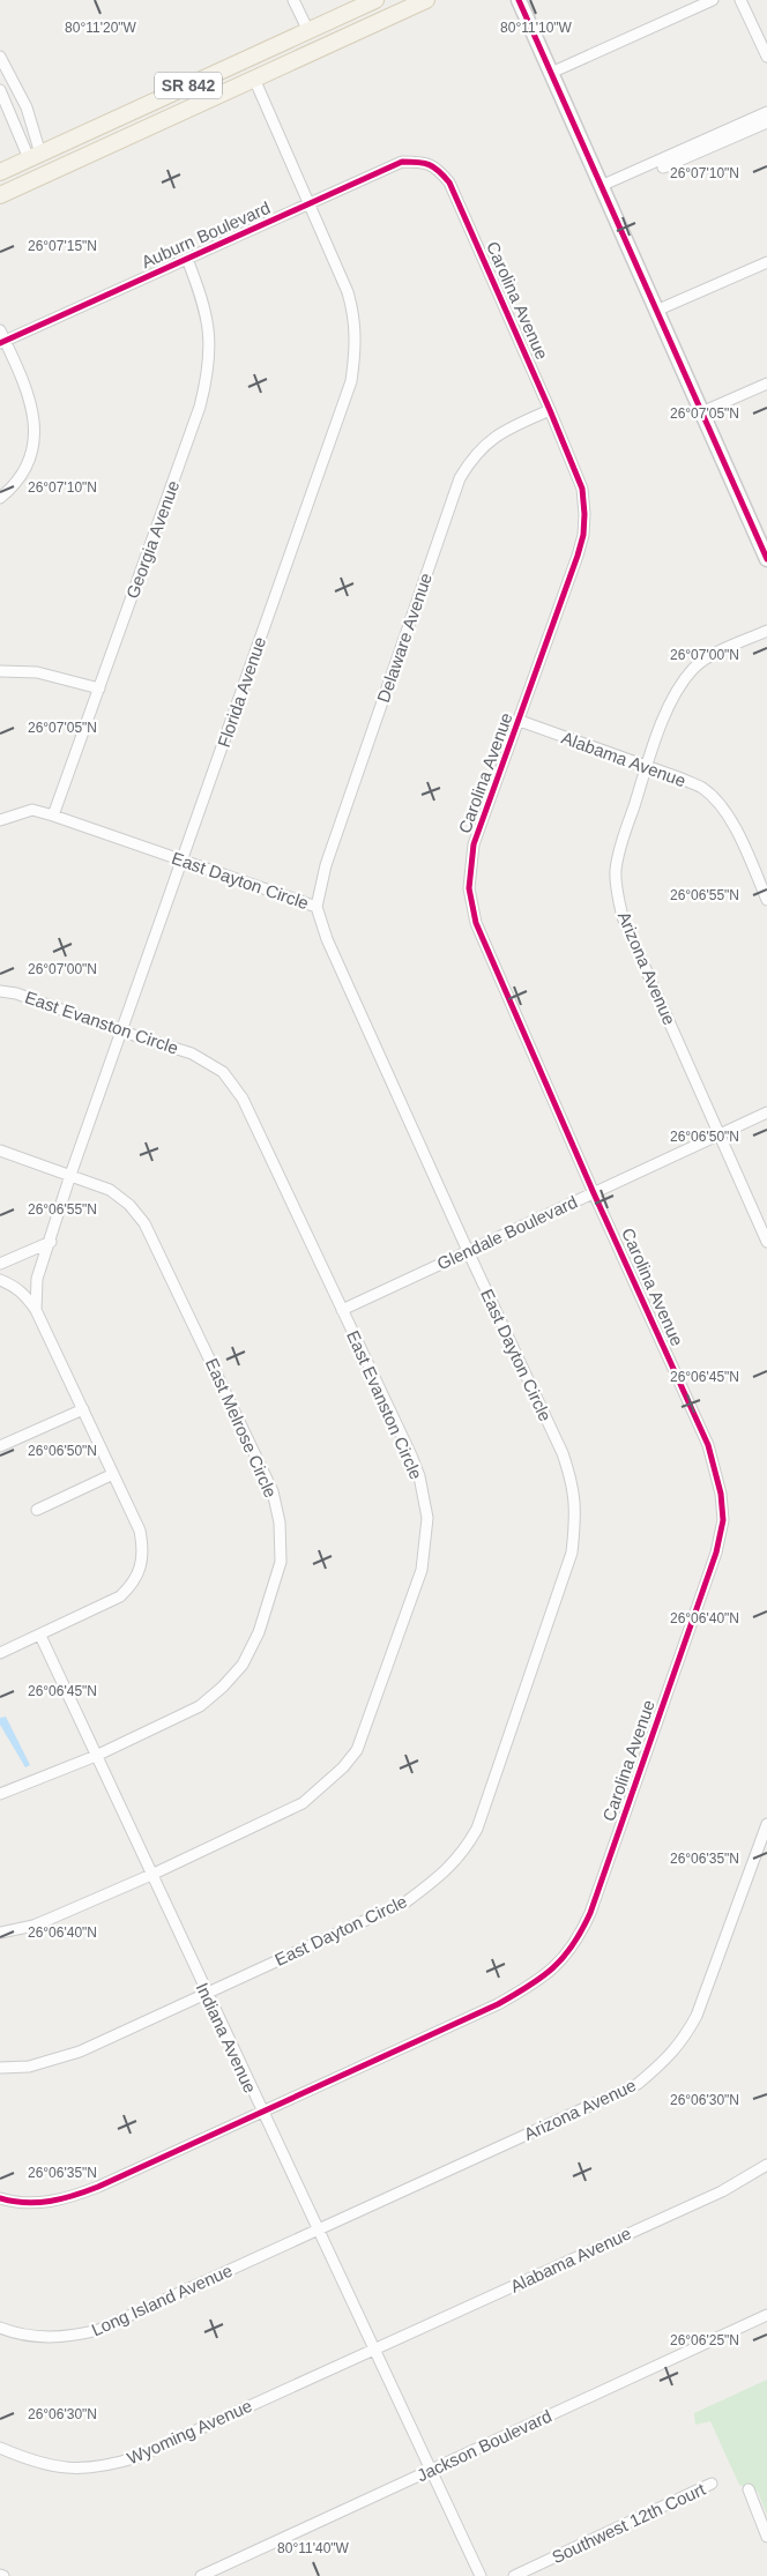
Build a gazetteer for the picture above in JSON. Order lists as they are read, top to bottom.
{
  "streets": {
    "main road": ["SR 842"],
    "street": [
      "Auburn Boulevard",
      "Carolina Avenue",
      "Georgia Avenue",
      "Delaware Avenue",
      "Florida Avenue",
      "Alabama Avenue",
      "East Dayton Circle",
      "Arizona Avenue",
      "East Evanston Circle",
      "Glendale Boulevard",
      "East Melrose Circle",
      "Indiana Avenue",
      "Long Island Avenue",
      "Wyoming Avenue",
      "Jackson Boulevard",
      "Southwest 12th Court"
    ]
  },
  "crossings": [
    ["SR 842", "Florida Avenue"],
    ["Auburn Boulevard", "Carolina Avenue"],
    ["Auburn Boulevard", "Georgia Avenue"],
    ["Auburn Boulevard", "Florida Avenue"],
    ["Carolina Avenue", "Delaware Avenue"],
    ["Carolina Avenue", "Alabama Avenue"],
    ["Carolina Avenue", "Glendale Boulevard"],
    ["Carolina Avenue", "Indiana Avenue"],
    ["Georgia Avenue", "East Dayton Circle"],
    ["Delaware Avenue", "East Dayton Circle"],
    ["Florida Avenue", "East Dayton Circle"],
    ["Florida Avenue", "East Evanston Circle"],
    ["Florida Avenue", "East Melrose Circle"],
    ["Alabama Avenue", "Arizona Avenue"],
    ["Alabama Avenue", "Indiana Avenue"],
    ["Alabama Avenue", "Wyoming Avenue"],
    ["East Dayton Circle", "Glendale Boulevard"],
    ["East Dayton Circle", "Indiana Avenue"],
    ["Arizona Avenue", "Glendale Boulevard"],
    ["Arizona Avenue", "Indiana Avenue"],
    ["Arizona Avenue", "Long Island Avenue"],
    ["East Evanston Circle", "Glendale Boulevard"],
    ["East Evanston Circle", "Indiana Avenue"],
    ["East Melrose Circle", "Indiana Avenue"],
    ["Indiana Avenue", "Long Island Avenue"],
    ["Indiana Avenue", "Wyoming Avenue"],
    ["Indiana Avenue", "Jackson Boulevard"]
  ],
  "coordinates": [
    "80°11'20\"W",
    "80°11'10\"W",
    "26°07'10\"N",
    "26°07'15\"N",
    "26°07'05\"N",
    "26°07'00\"N",
    "26°06'55\"N",
    "26°06'50\"N",
    "26°06'45\"N",
    "26°06'40\"N",
    "26°06'35\"N",
    "26°06'30\"N",
    "26°06'25\"N",
    "80°11'40\"W"
  ]
}
